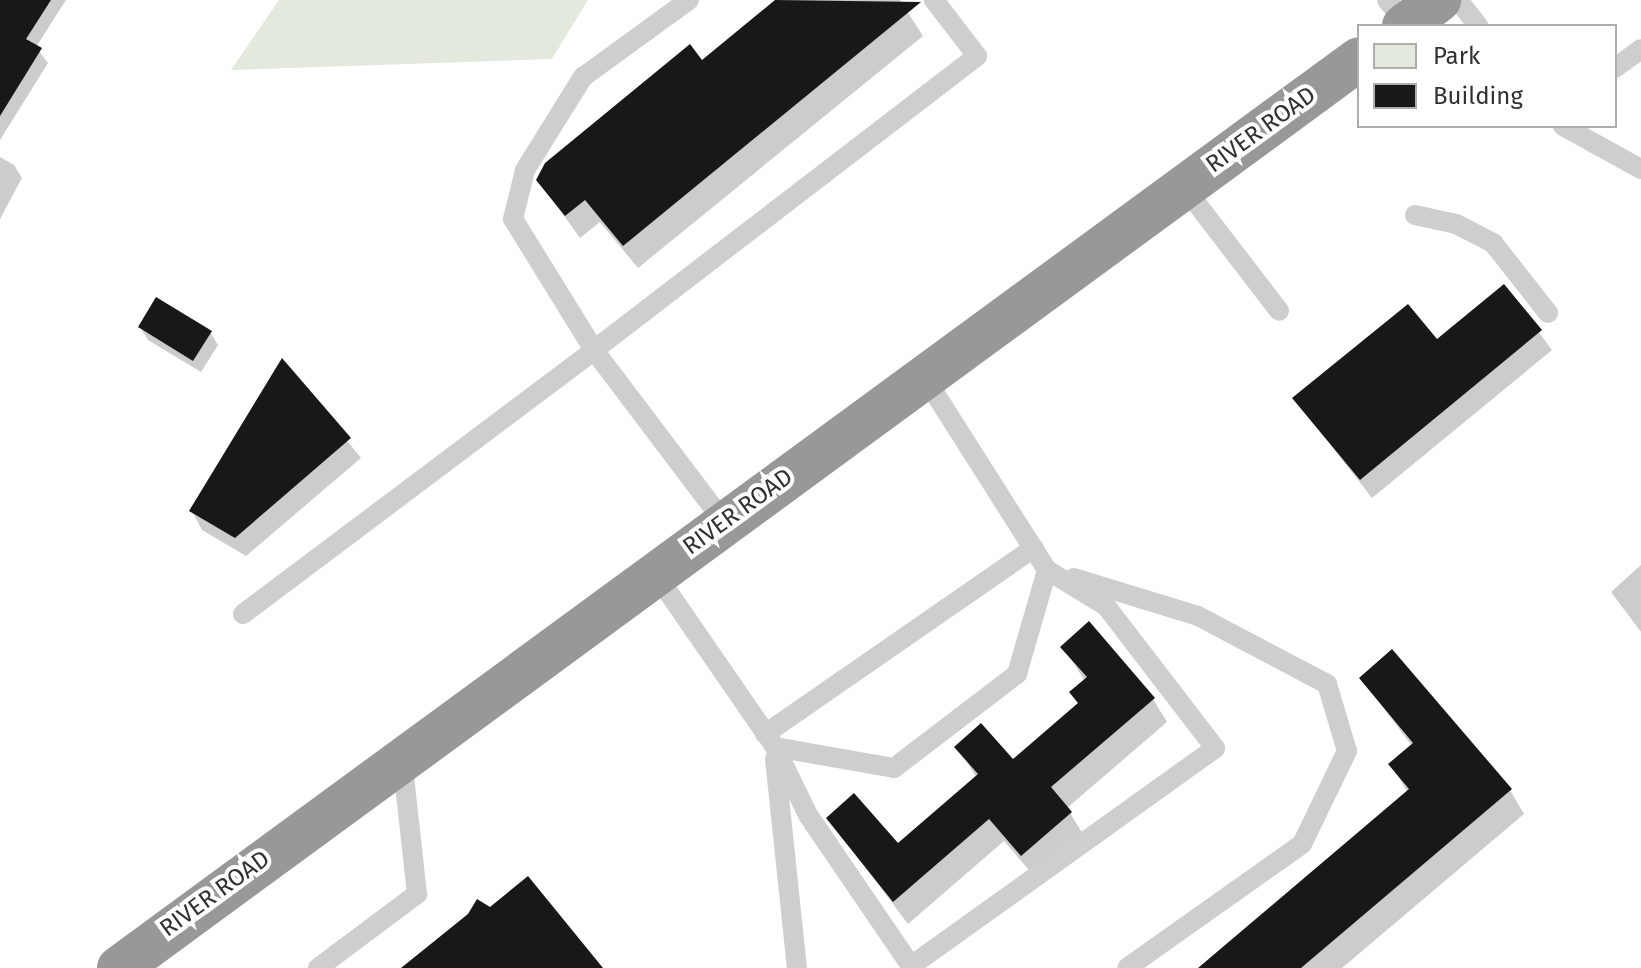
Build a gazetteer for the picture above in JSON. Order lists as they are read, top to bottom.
{
  "streets": {
    "highway": ["RIVER ROAD"]
  },
  "legend": ["Park", "Building"]
}
